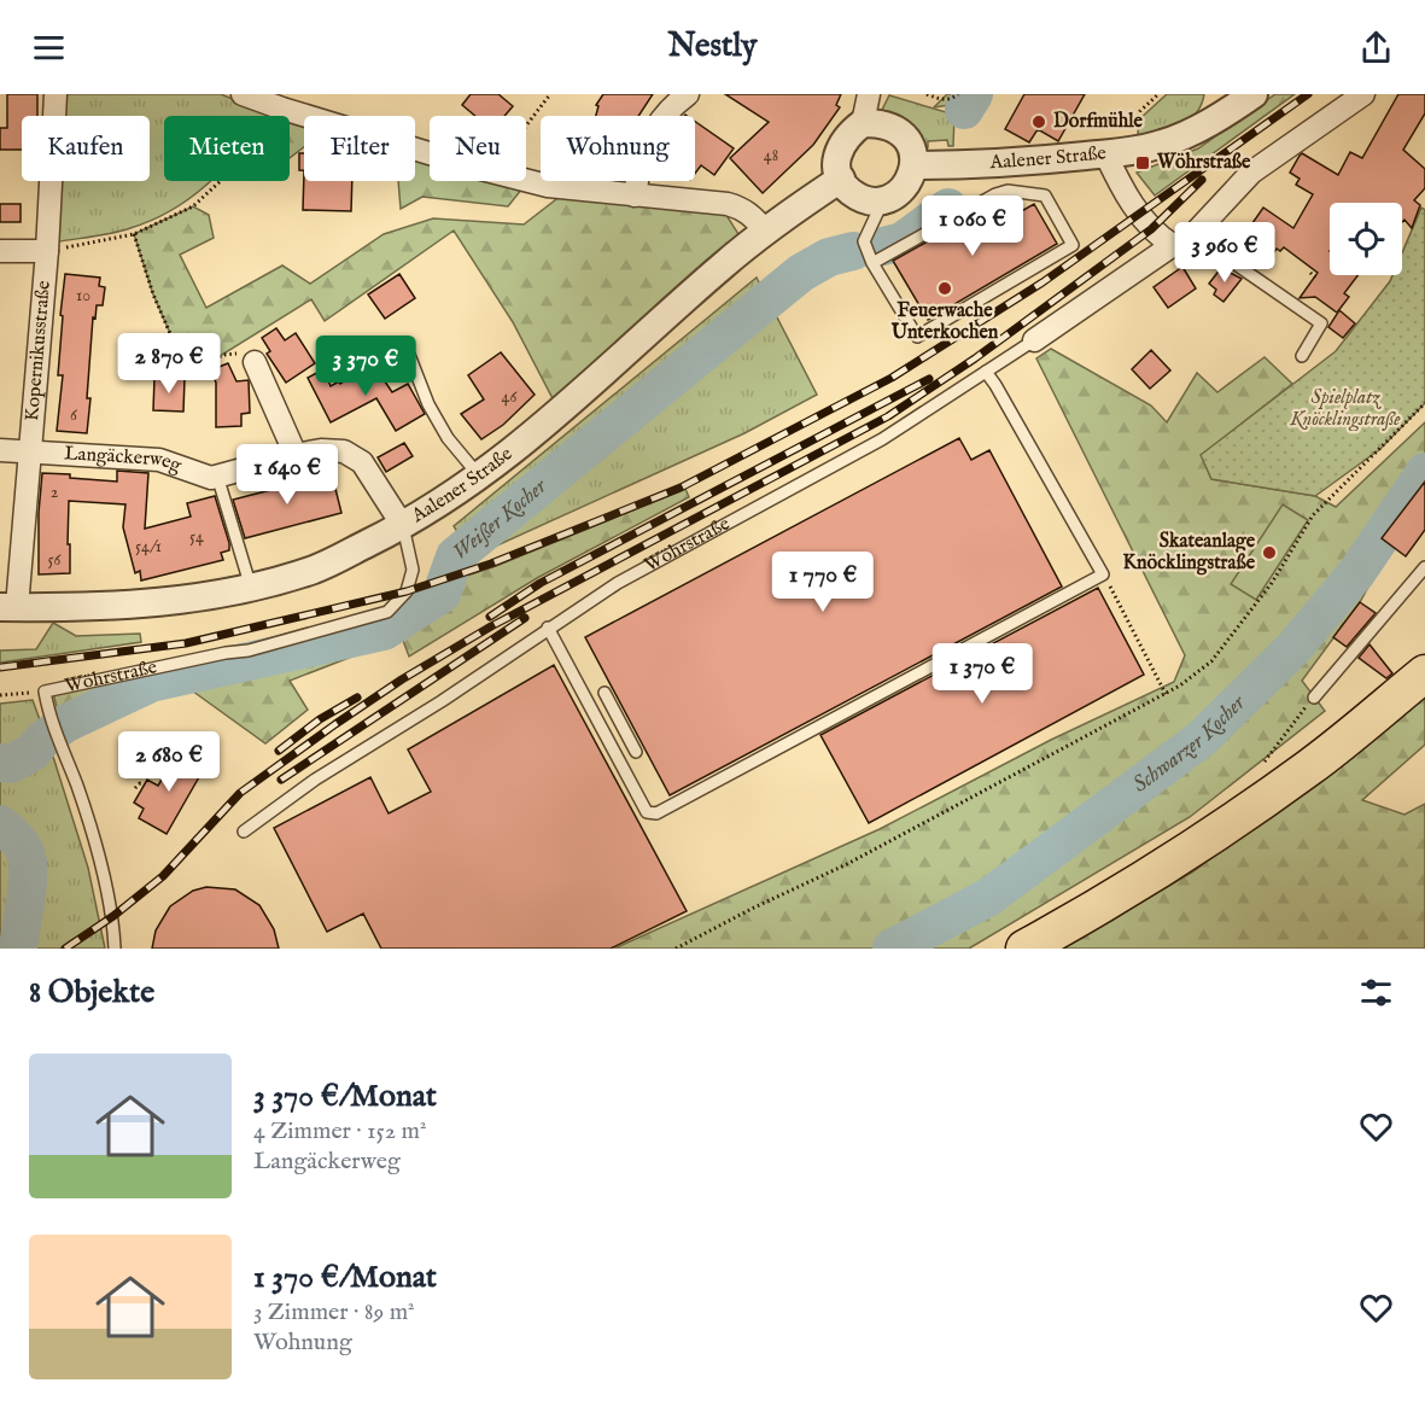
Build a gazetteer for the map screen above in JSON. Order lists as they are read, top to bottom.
{
  "streets": {
    "street": [
      "Aalener Straße",
      "Kopernikusstraße",
      "Langäckerweg",
      "Wöhrstraße"
    ]
  },
  "crossings": [
    ["Aalener Straße", "Kopernikusstraße"],
    ["Aalener Straße", "Langäckerweg"],
    ["Aalener Straße", "Wöhrstraße"],
    ["Kopernikusstraße", "Langäckerweg"],
    ["Langäckerweg", "Wöhrstraße"]
  ],
  "water": ["Weißer Kocher", "Schwarzer Kocher"],
  "parks": ["Spielplatz Knöcklingstraße"],
  "places": {
    "other": ["Dorfmühle", "Feuerwache Unterkochen", "Skateanlage Knöcklingstraße"],
    "transit": ["Wöhrstraße"]
  },
  "house_numbers": [
    "48",
    "10",
    "46",
    "6",
    "2",
    "54",
    "54/1",
    "56"
  ],
  "page": {
    "header": "Nestly",
    "chip": [
      "Kaufen",
      "Mieten",
      "Filter",
      "Neu",
      "Wohnung"
    ],
    "price": [
      "1 060 €",
      "3 960 €",
      "2 870 €",
      "3 370 €",
      "1 640 €",
      "1 770 €",
      "1 370 €",
      "2 680 €"
    ],
    "heading": "8 Objekte",
    "list": [
      {
        "name": "3 370 €/Monat",
        "note": "4 Zimmer · 152 m² · Langäckerweg"
      },
      {
        "name": "1 370 €/Monat",
        "note": "3 Zimmer · 89 m² · Wohnung"
      }
    ]
  }
}
